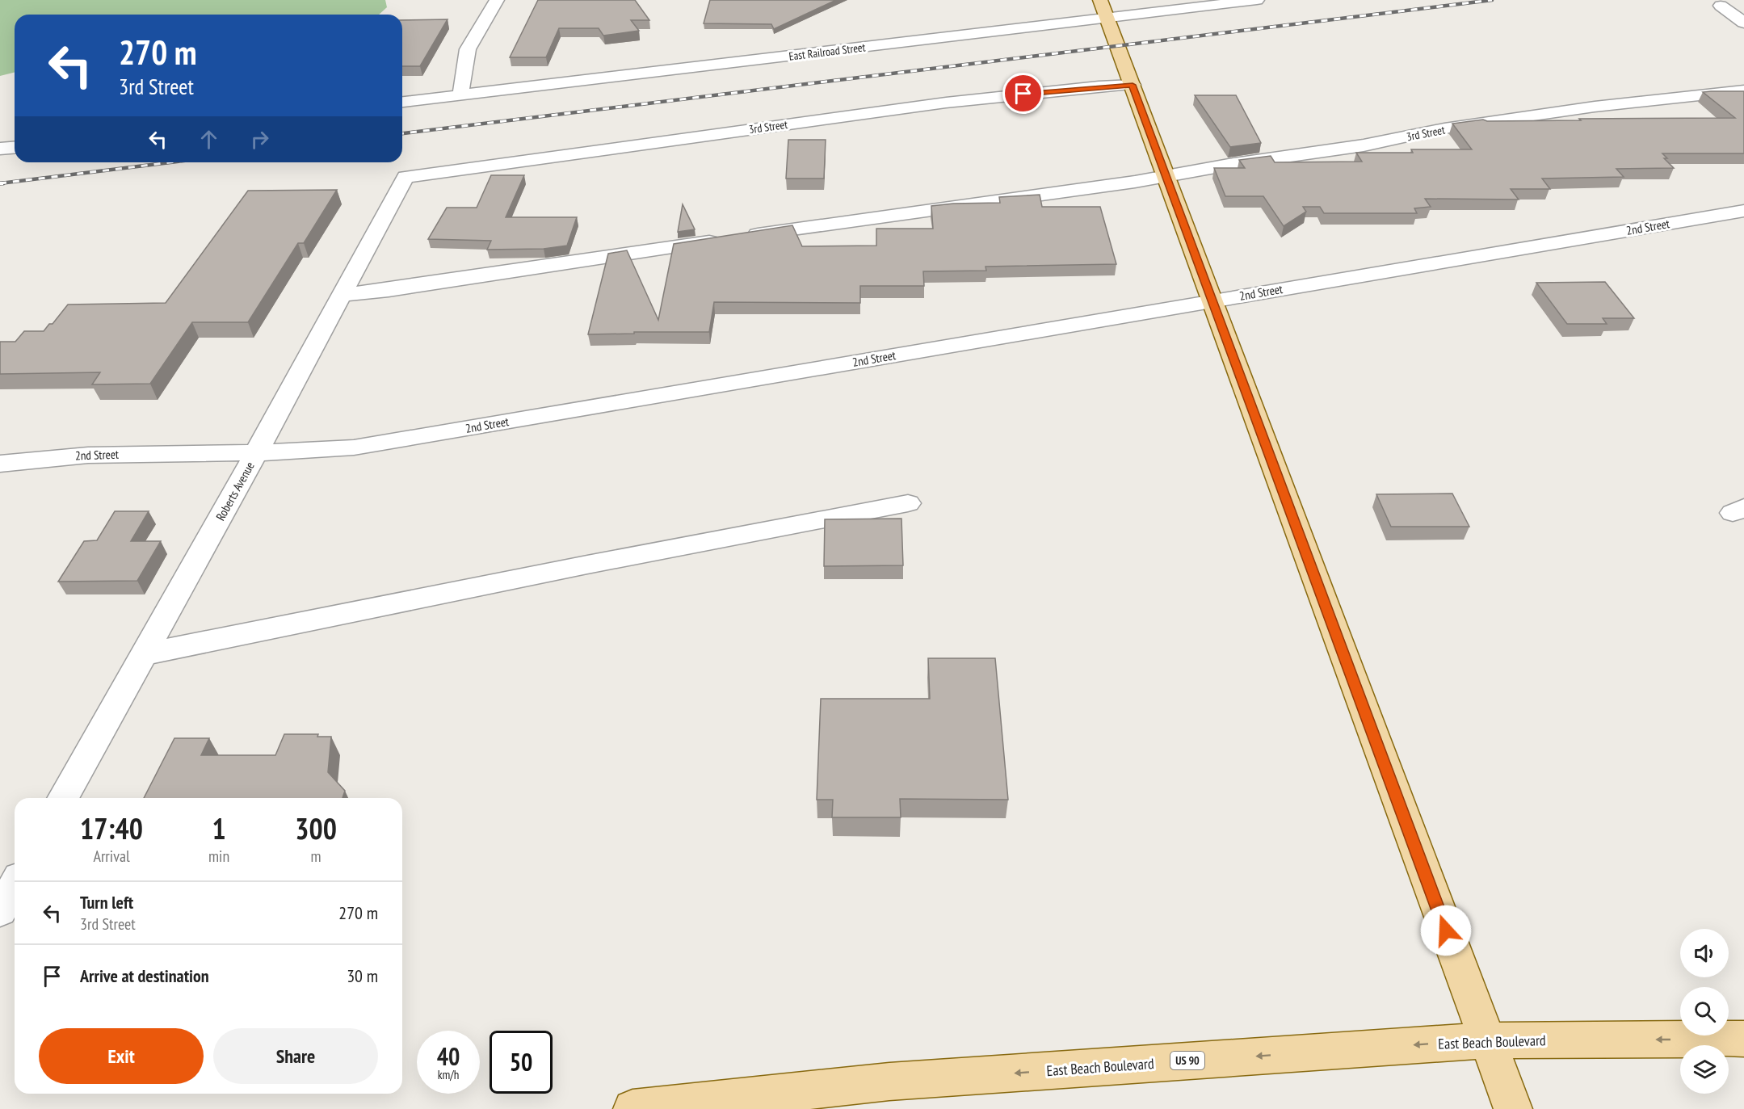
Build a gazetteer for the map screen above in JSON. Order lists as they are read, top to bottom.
{
  "streets": {
    "main road": ["East Beach Boulevard", "US 90"],
    "street": [
      "East Railroad Street",
      "3rd Street",
      "2nd Street",
      "Roberts Avenue"
    ]
  },
  "crossings": [
    ["3rd Street", "Roberts Avenue"],
    ["2nd Street", "Roberts Avenue"]
  ],
  "one_way": ["East Beach Boulevard"],
  "page": {
    "turn": ["270 m", "3rd Street"],
    "eta": [
      "17:40",
      "Arrival",
      "1",
      "min",
      "300",
      "m"
    ],
    "list": [
      {
        "name": "Turn left",
        "note": "3rd Street",
        "value": "270 m"
      },
      {
        "name": "Arrive at destination",
        "value": "30 m"
      }
    ],
    "buttons": ["Exit", "Share"],
    "speed": "40 km/h",
    "limit": "50"
  }
}
